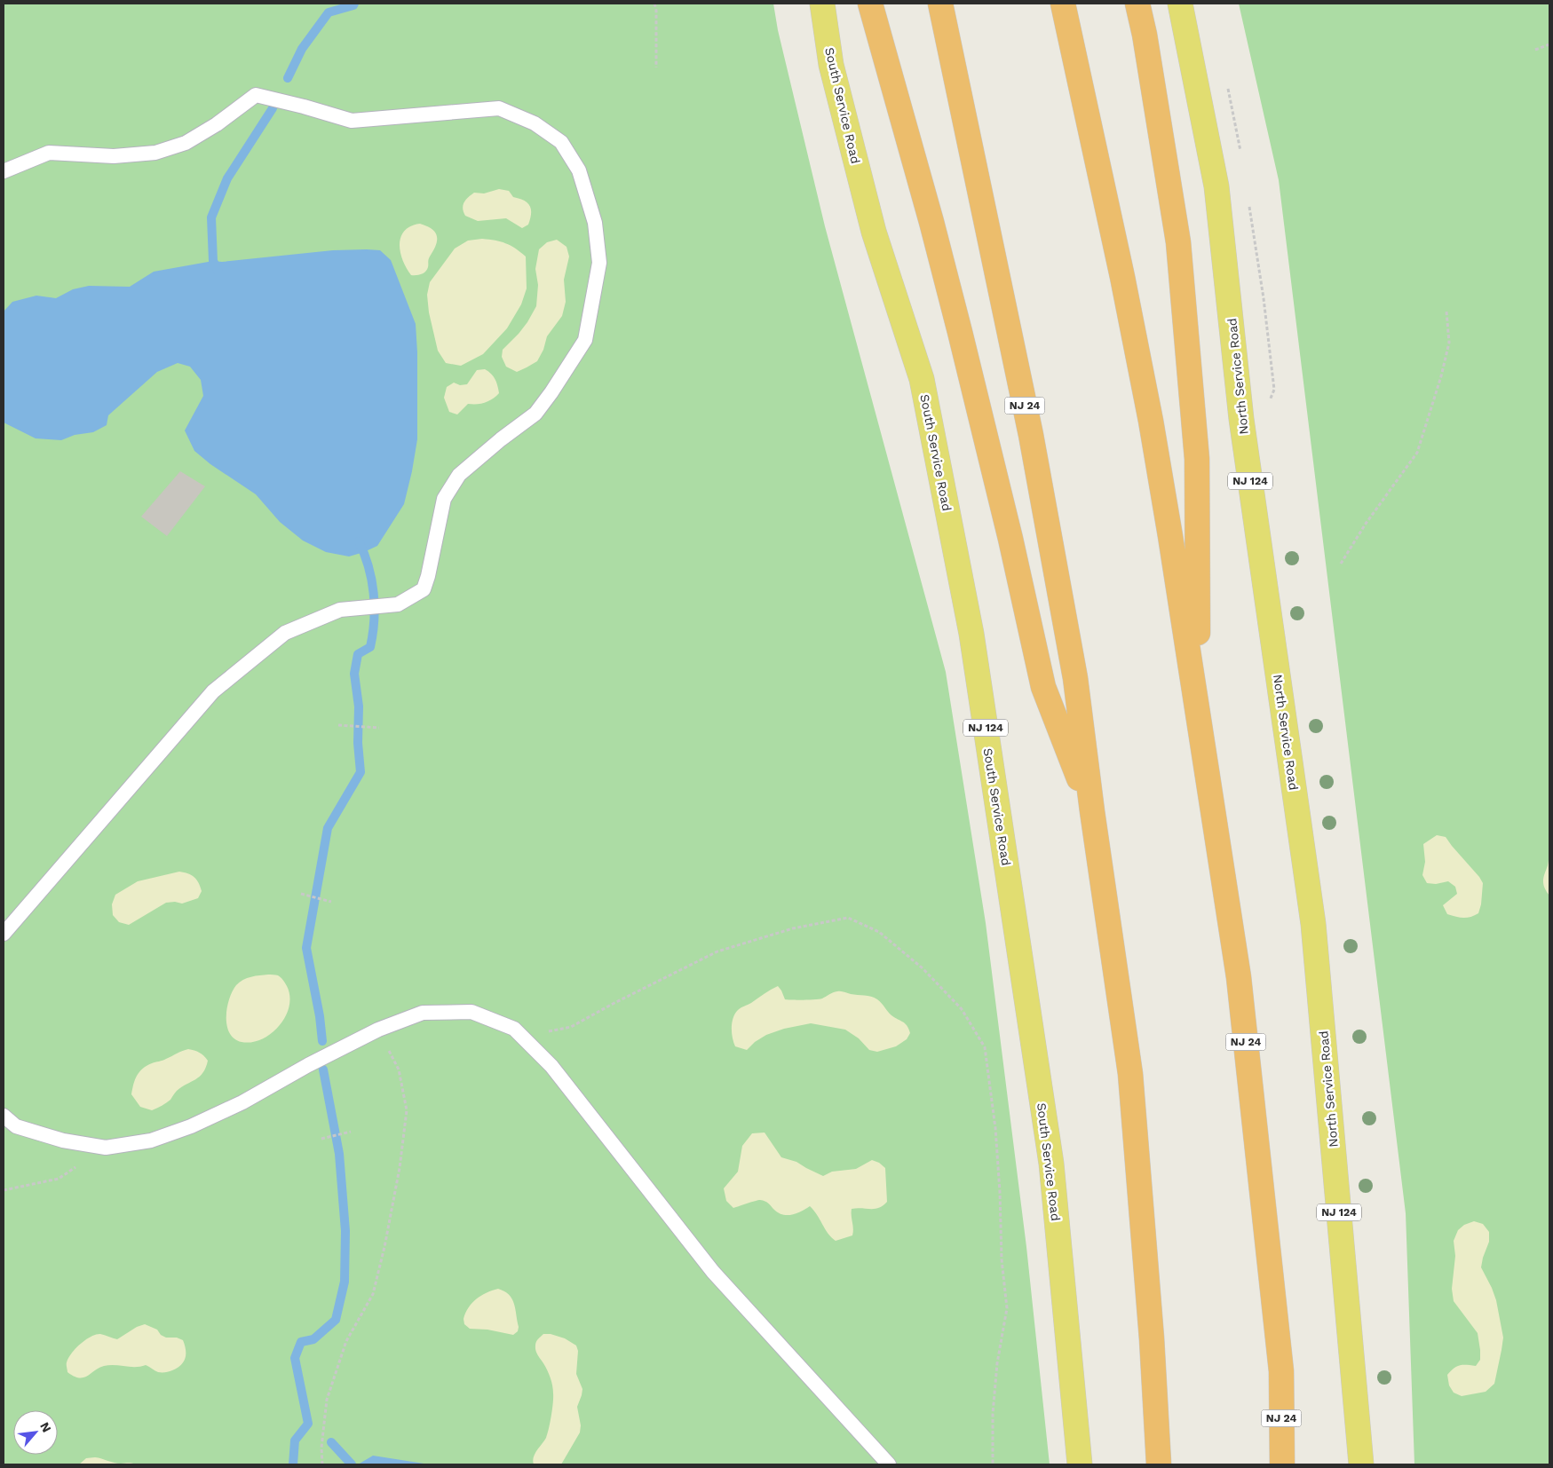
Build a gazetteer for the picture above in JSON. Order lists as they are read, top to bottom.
{
  "streets": {
    "highway": ["NJ 24"],
    "main road": ["South Service Road", "North Service Road", "NJ 124"]
  },
  "north": "top right"
}
